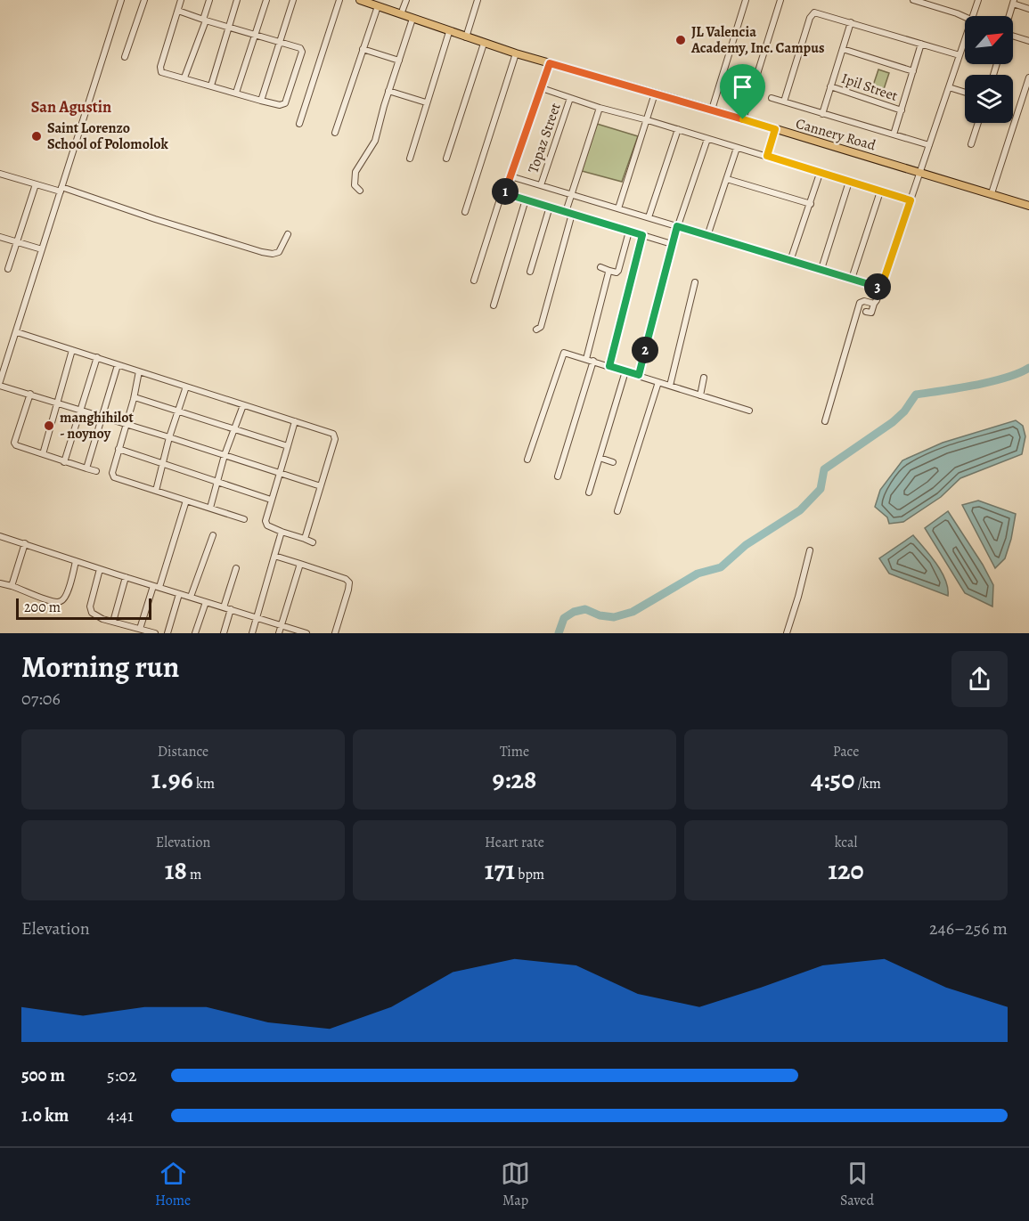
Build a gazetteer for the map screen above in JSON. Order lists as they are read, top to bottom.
{
  "streets": {
    "main road": ["Cannery Road"],
    "street": ["Ipil Street", "Topaz Street"]
  },
  "districts": ["San Agustin"],
  "places": ["JL Valencia Academy, Inc. Campus", "Saint Lorenzo School of Polomolok", "manghihilot - noynoy"],
  "scale_bar": "200 m",
  "north": "top right",
  "page": {
    "pins": ["1", "3", "2"],
    "scale": "200 m",
    "heading": ["Morning run", "07:06"],
    "stats": [
      ["Distance", "1.96 km"],
      ["Time", "9:28"],
      ["Pace", "4:50 /km"],
      ["Elevation", "18 m"],
      ["Heart rate", "171 bpm"],
      ["kcal", "120"]
    ],
    "chart": ["Elevation", "246–256 m"],
    "list": [
      {
        "name": "500 m",
        "note": "5:02"
      },
      {
        "name": "1.0 km",
        "note": "4:41"
      }
    ],
    "tabs": ["Home", "Map", "Saved"]
  }
}
